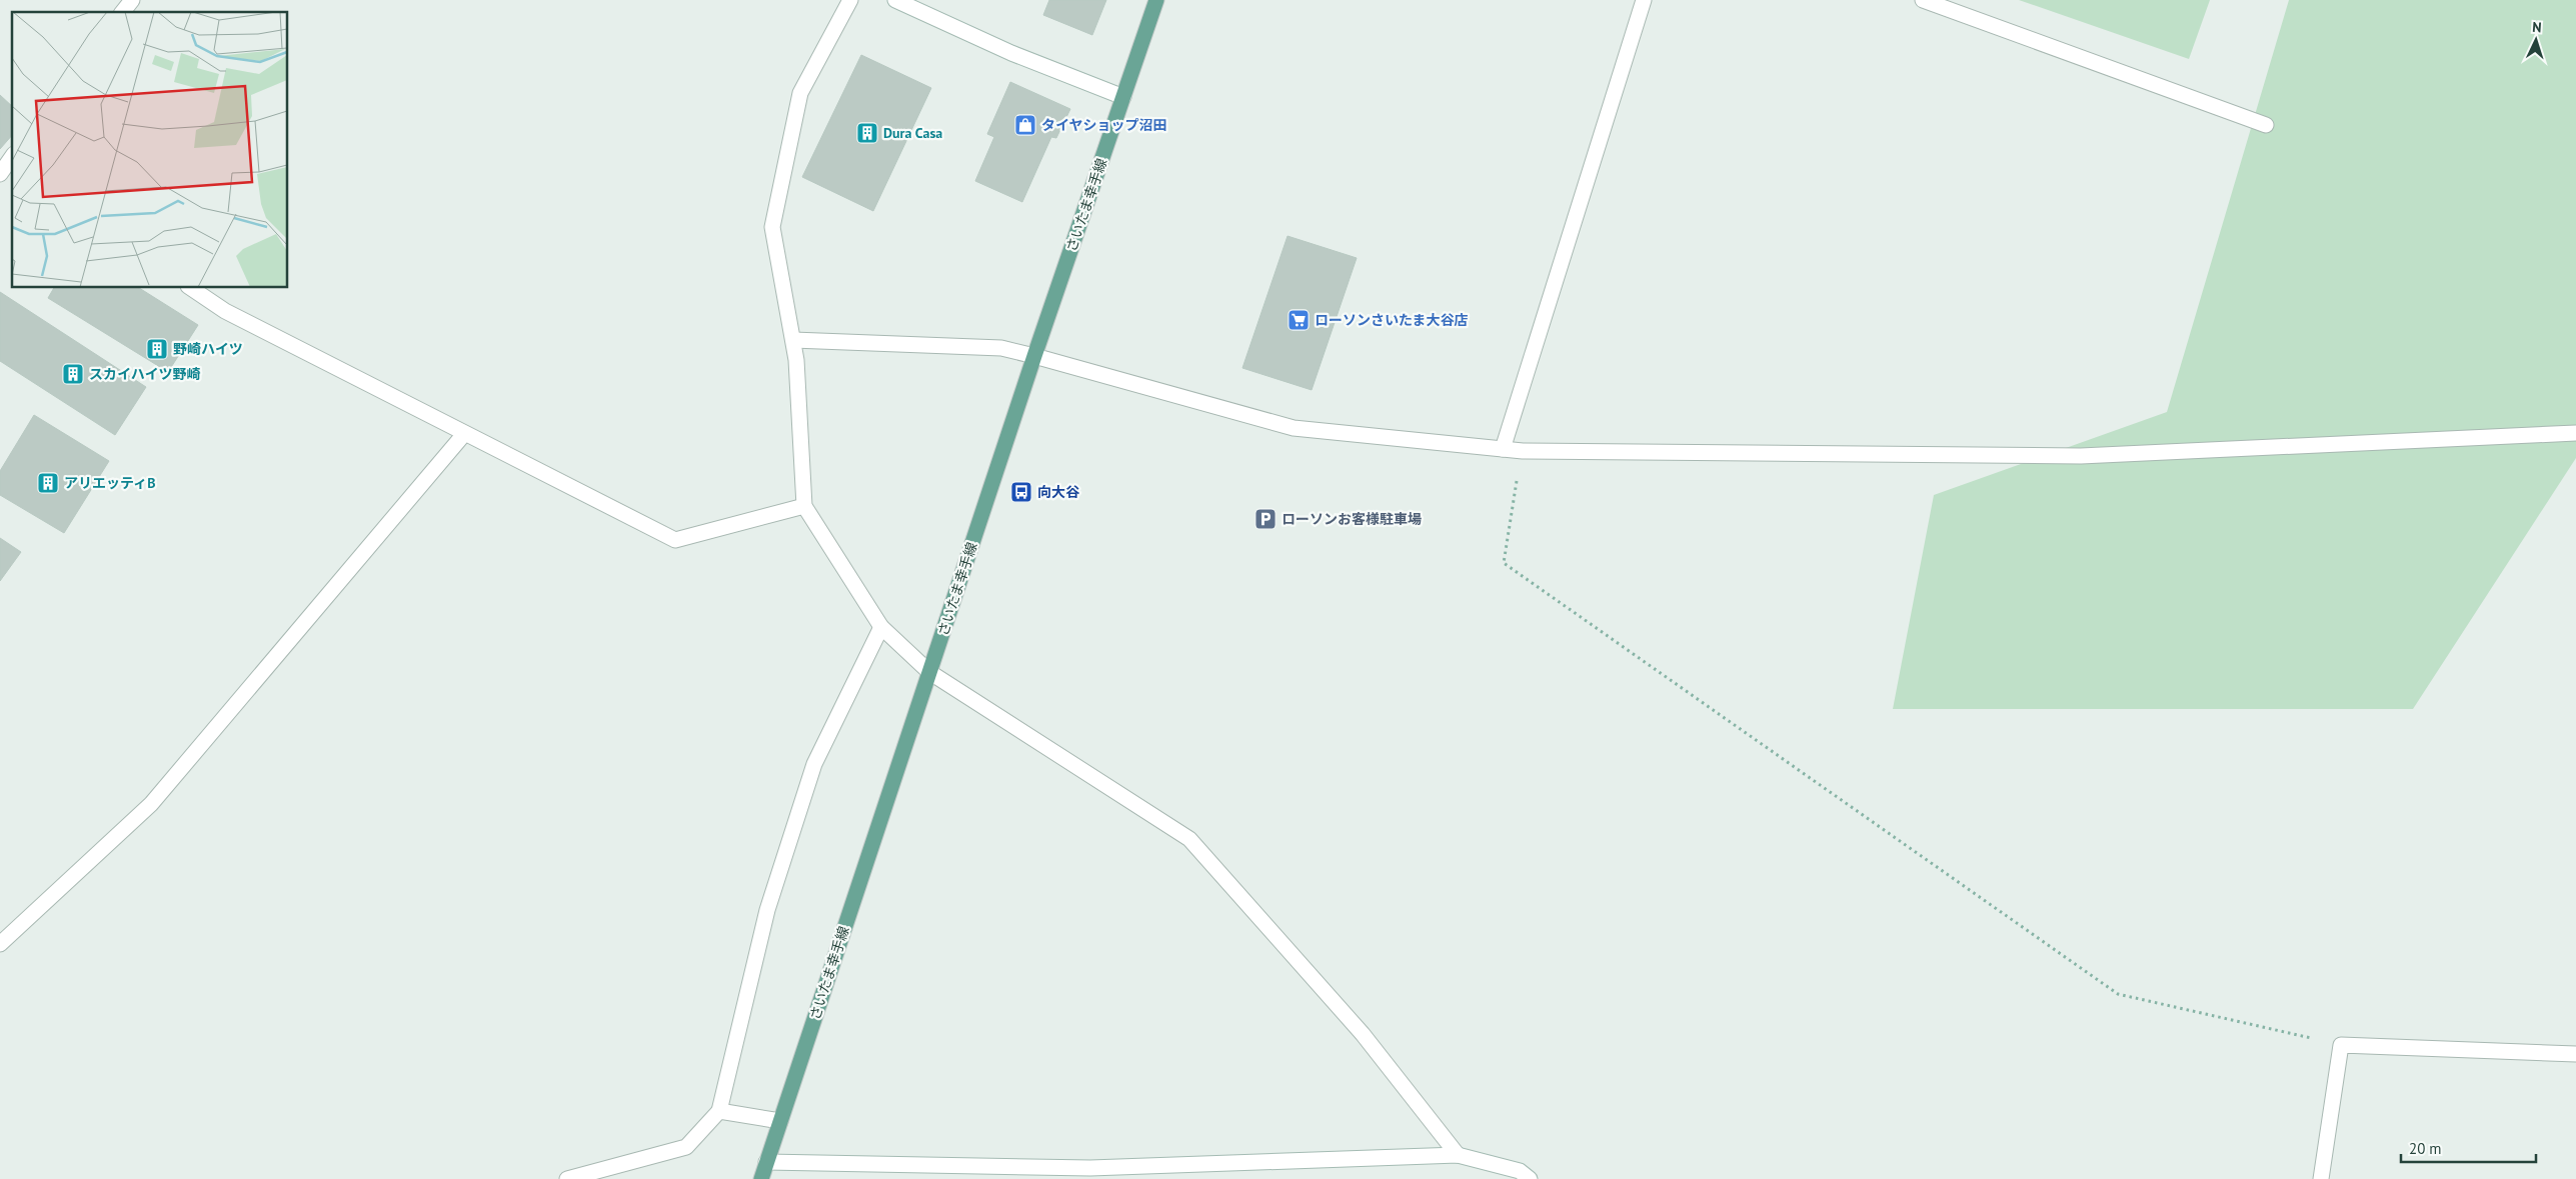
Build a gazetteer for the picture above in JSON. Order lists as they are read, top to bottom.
{
  "streets": {
    "main road": ["さいたま幸手線"]
  },
  "places": {
    "shop": ["タイヤショップ沼田"],
    "building": [
      "Dura Casa",
      "野崎ハイツ",
      "スカイハイツ野崎",
      "アリエッティB"
    ],
    "supermarket": ["ローソンさいたま大谷店"],
    "bus stop": ["向大谷"],
    "parking": ["ローソンお客様駐車場"]
  },
  "scale_bar": "20 m",
  "north": "top"
}
